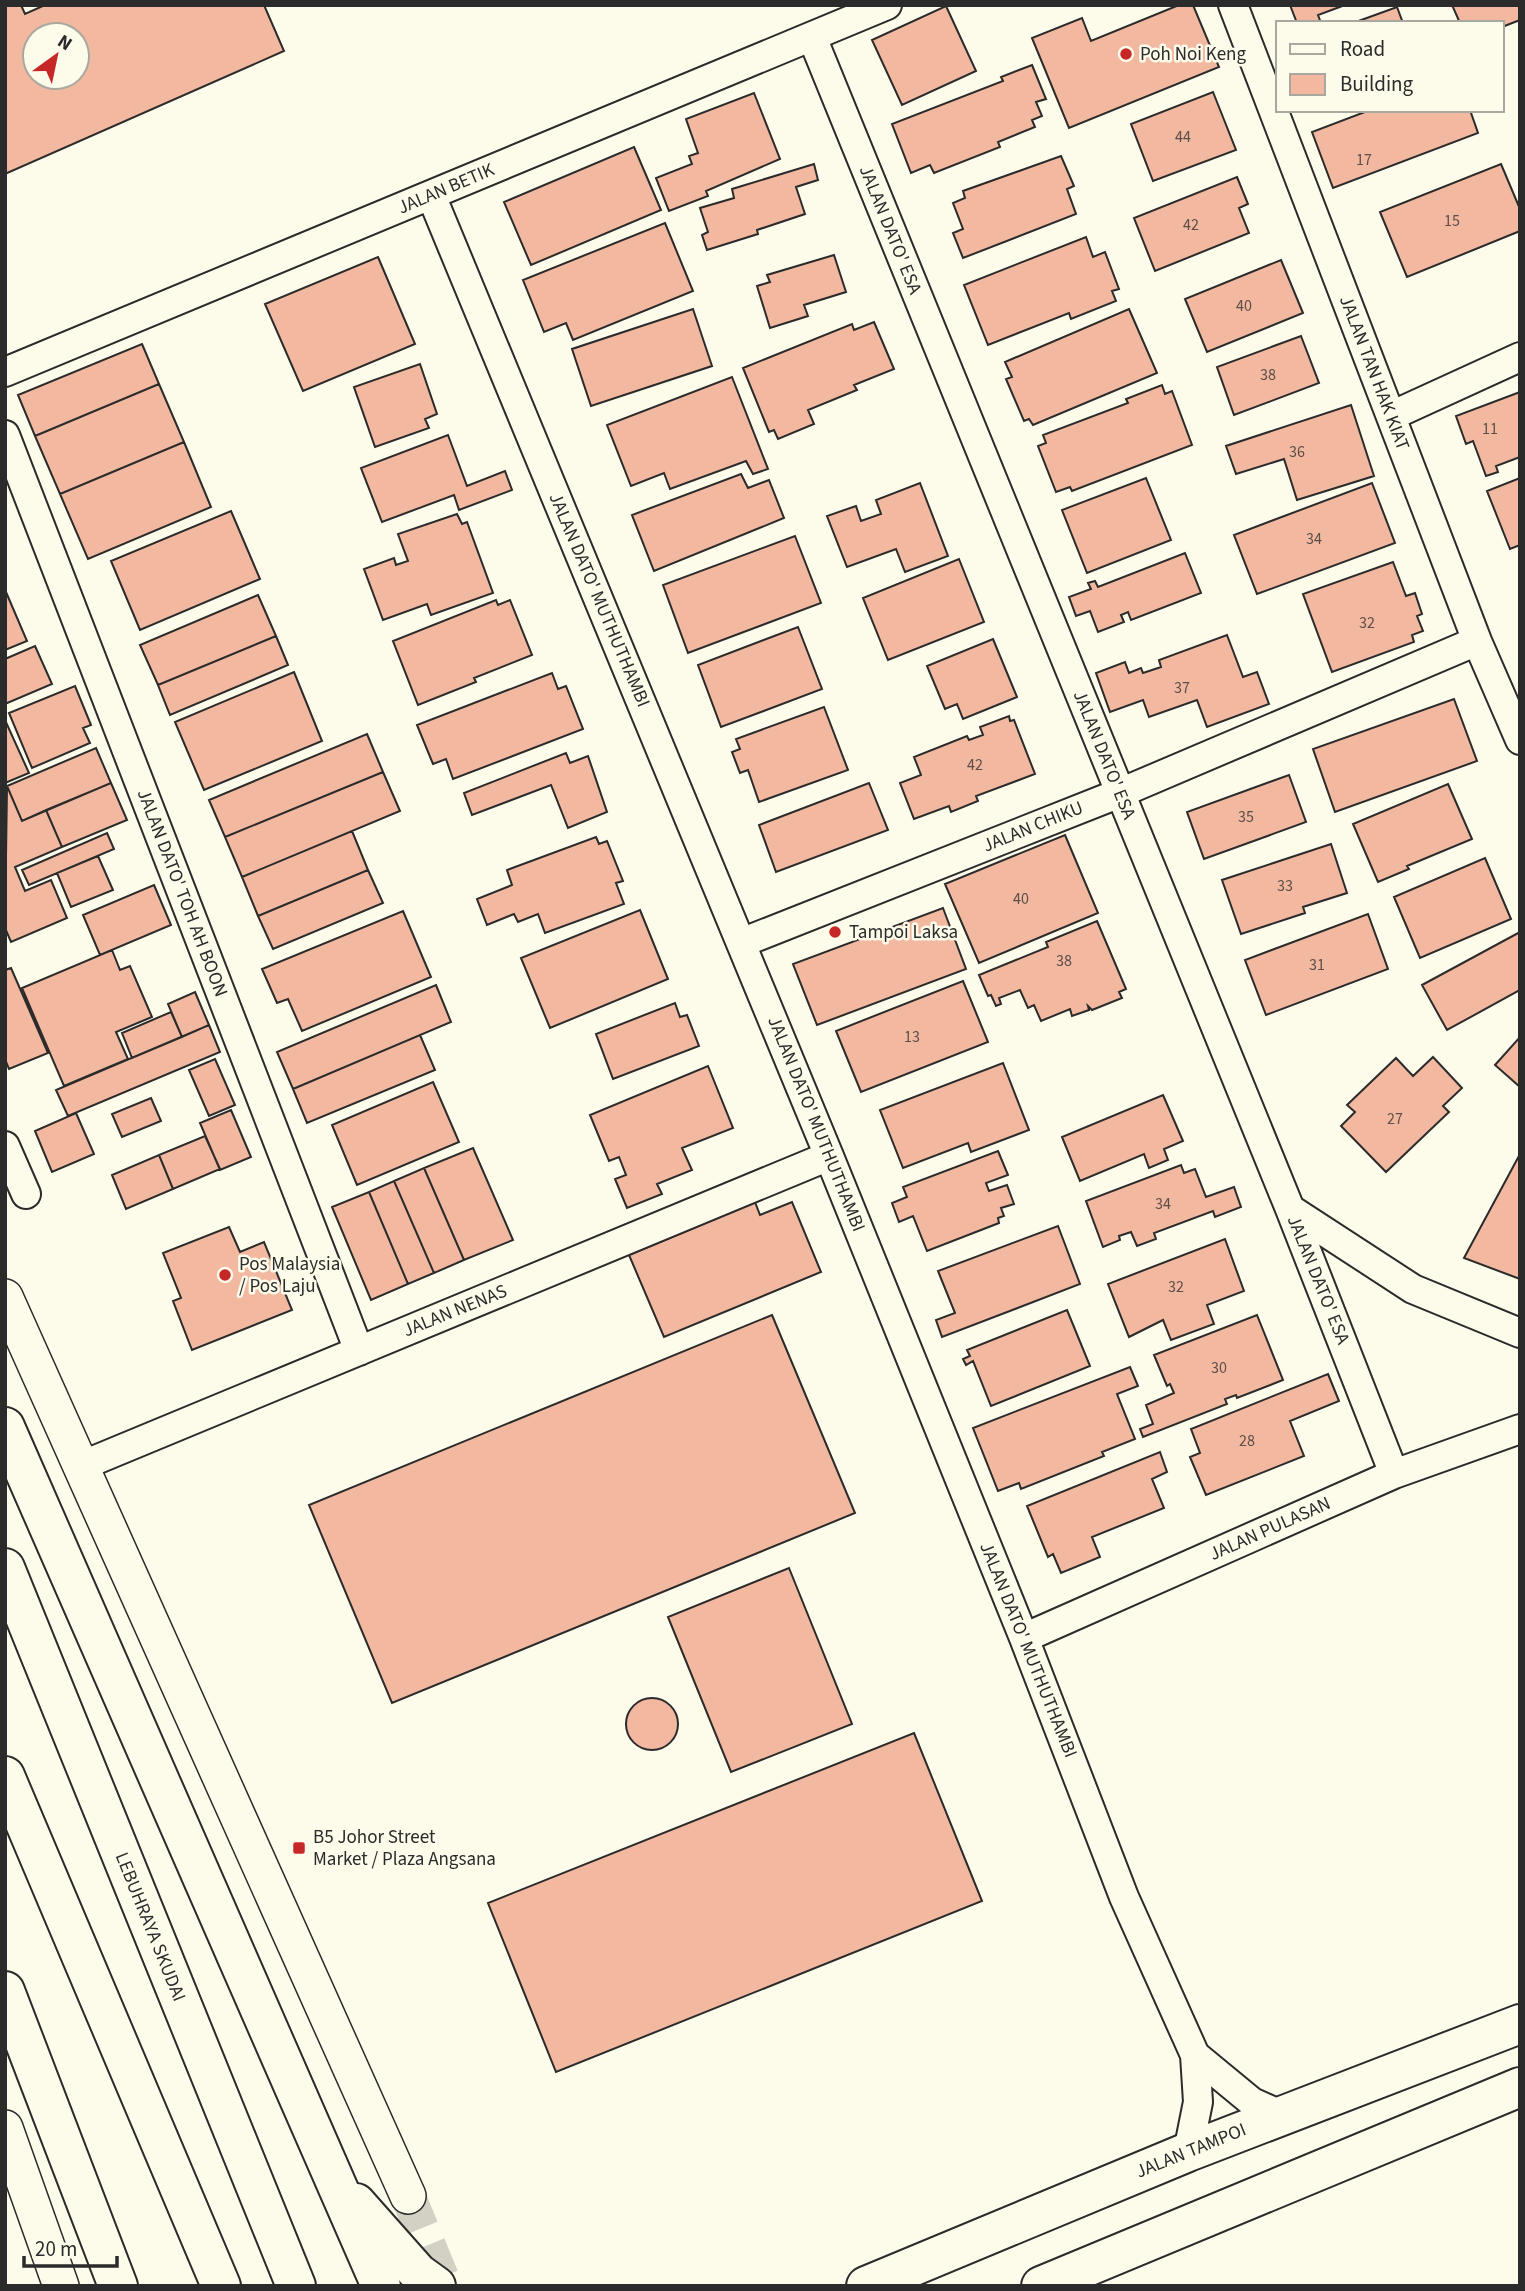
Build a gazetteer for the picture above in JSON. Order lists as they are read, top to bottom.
{
  "streets": {
    "main road": ["LEBUHRAYA SKUDAI", "JALAN TAMPOI"],
    "street": [
      "JALAN BETIK",
      "JALAN DATO' ESA",
      "JALAN TAN HAK KIAT",
      "JALAN DATO' MUTHUTHAMBI",
      "JALAN CHIKU",
      "JALAN DATO' TOH AH BOON",
      "JALAN NENAS",
      "JALAN PULASAN"
    ]
  },
  "crossings": [
    ["JALAN BETIK", "JALAN DATO' ESA"],
    ["JALAN BETIK", "JALAN DATO' MUTHUTHAMBI"],
    ["JALAN DATO' ESA", "JALAN CHIKU"],
    ["JALAN DATO' ESA", "JALAN PULASAN"],
    ["JALAN TAN HAK KIAT", "JALAN CHIKU"],
    ["JALAN DATO' MUTHUTHAMBI", "JALAN CHIKU"],
    ["JALAN DATO' MUTHUTHAMBI", "JALAN NENAS"],
    ["JALAN DATO' MUTHUTHAMBI", "JALAN PULASAN"],
    ["JALAN DATO' MUTHUTHAMBI", "JALAN TAMPOI"],
    ["JALAN DATO' TOH AH BOON", "JALAN NENAS"]
  ],
  "places": {
    "other": ["Poh Noi Keng", "Tampoi Laksa", "Pos Malaysia / Pos Laju"],
    "transit": ["B5 Johor Street Market / Plaza Angsana"]
  },
  "house_numbers": [
    "44",
    "17",
    "15",
    "42",
    "40",
    "38",
    "11",
    "36",
    "34",
    "32",
    "37",
    "42",
    "35",
    "33",
    "40",
    "38",
    "31",
    "13",
    "27",
    "34",
    "32",
    "30",
    "28"
  ],
  "legend": ["Road", "Building"],
  "scale_bar": "20 m",
  "north": "top right"
}
